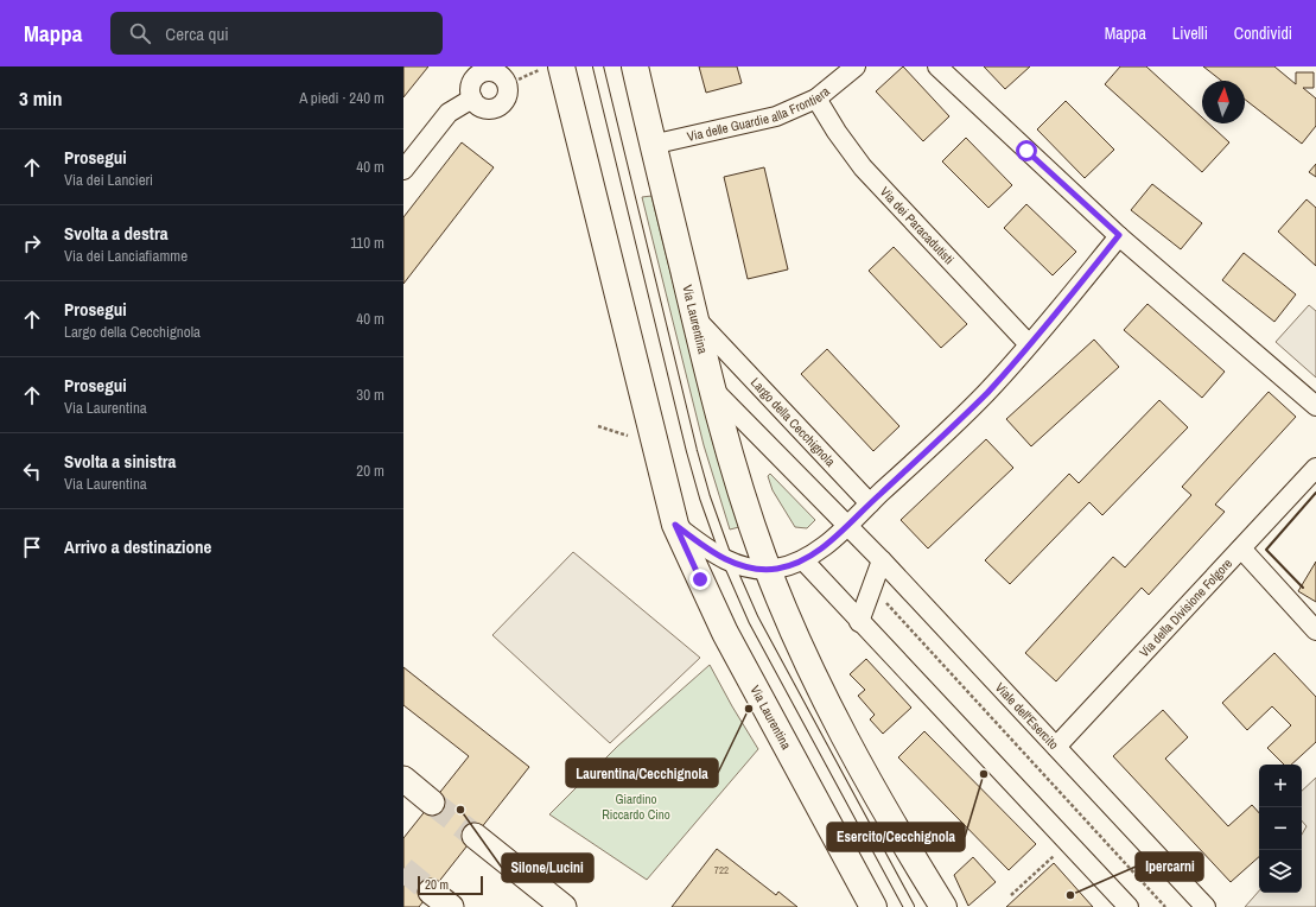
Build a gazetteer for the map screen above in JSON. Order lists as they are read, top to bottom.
{
  "streets": {
    "main road": ["Via Laurentina"],
    "street": [
      "Via delle Guardie alla Frontiera",
      "Via dei Paracadutisti",
      "Largo della Cecchignola",
      "Via della Divisione Folgore",
      "Viale dell'Esercito"
    ]
  },
  "crossings": [
    ["Via delle Guardie alla Frontiera", "Via dei Paracadutisti"],
    ["Via delle Guardie alla Frontiera", "Via Laurentina"],
    ["Via Laurentina", "Largo della Cecchignola"],
    ["Via della Divisione Folgore", "Viale dell'Esercito"]
  ],
  "parks": ["Giardino Riccardo Cino"],
  "places": [
    "Laurentina/Cecchignola",
    "Esercito/Cecchignola",
    "Silone/Lucini",
    "Ipercarni"
  ],
  "house_numbers": ["722"],
  "scale_bar": "20 m",
  "north": "top",
  "page": {
    "header": "Mappa",
    "search": "Cerca qui",
    "nav": ["Mappa", "Livelli", "Condividi"],
    "heading": ["3 min", "A piedi · 240 m"],
    "list": [
      ["Prosegui", "Via dei Lancieri", "40 m"],
      ["Svolta a destra", "Via dei Lanciafiamme", "110 m"],
      ["Prosegui", "Largo della Cecchignola", "40 m"],
      ["Prosegui", "Via Laurentina", "30 m"],
      ["Svolta a sinistra", "Via Laurentina", "20 m"],
      "Arrivo a destinazione"
    ],
    "map_buttons": ["+", "−"],
    "scale": "20 m"
  }
}
